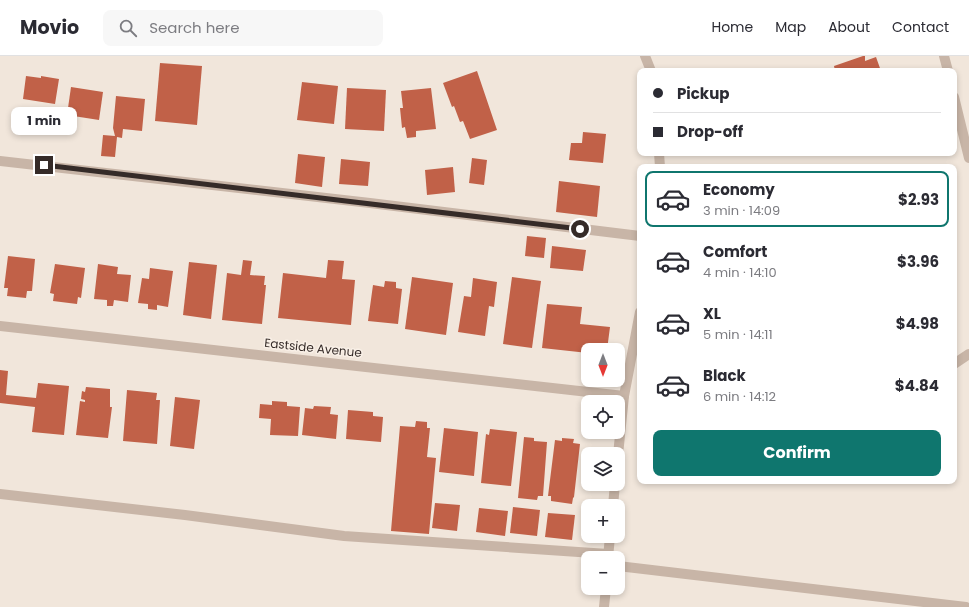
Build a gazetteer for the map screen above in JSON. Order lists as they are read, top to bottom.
{
  "streets": {
    "street": ["Eastside Avenue"]
  },
  "north": "bottom",
  "page": {
    "header": "Movio",
    "search": "Search here",
    "nav": [
      "Home",
      "Map",
      "About",
      "Contact"
    ],
    "banner": ["Pickup", "Drop-off"],
    "bubble": "1 min",
    "list": [
      {
        "name": "Economy",
        "note": "3 min · 14:09",
        "value": "$2.93"
      },
      {
        "name": "Comfort",
        "note": "4 min · 14:10",
        "value": "$3.96"
      },
      {
        "name": "XL",
        "note": "5 min · 14:11",
        "value": "$4.98"
      },
      {
        "name": "Black",
        "note": "6 min · 14:12",
        "value": "$4.84"
      }
    ],
    "map_buttons": ["+", "−"],
    "buttons": "Confirm"
  }
}
